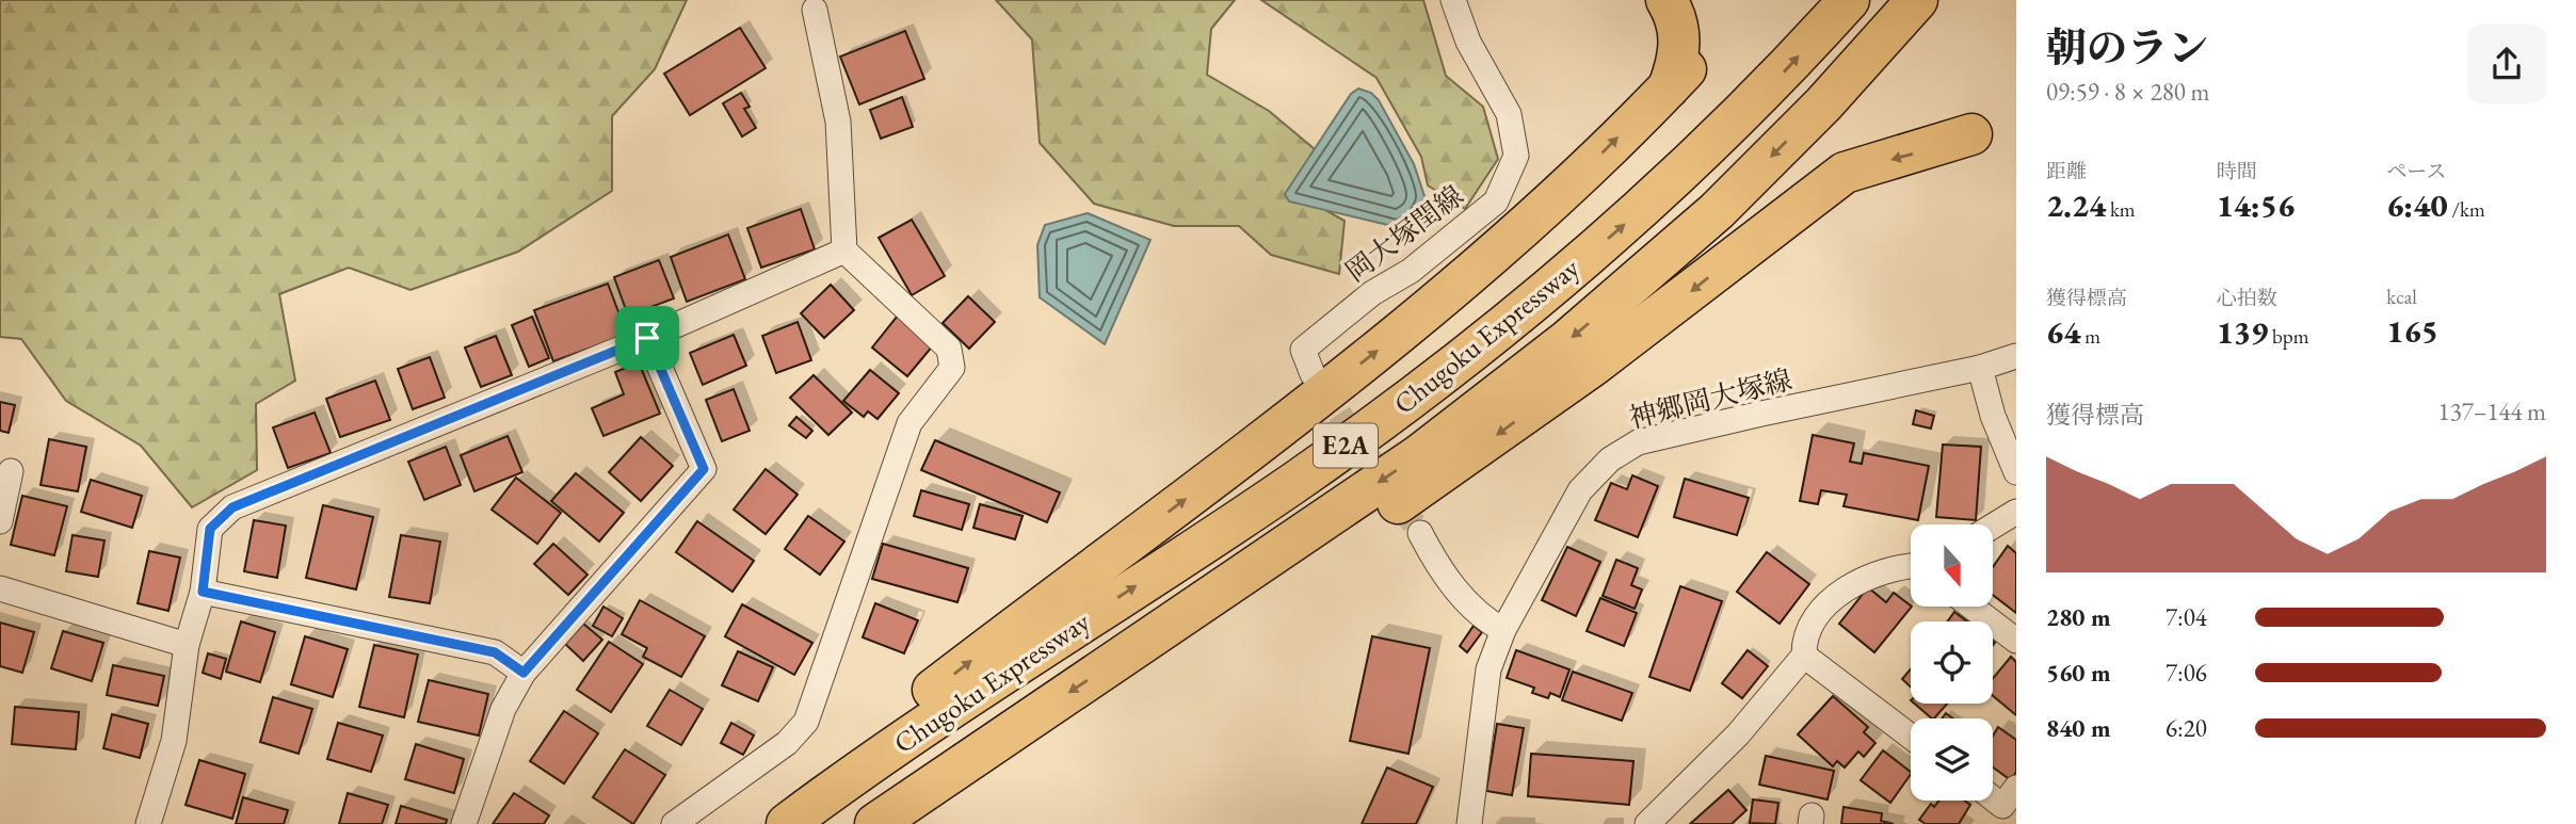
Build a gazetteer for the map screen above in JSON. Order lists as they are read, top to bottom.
{
  "streets": {
    "highway": ["Chugoku Expressway", "E2A"],
    "street": ["岡大塚閏線", "神郷岡大塚線"]
  },
  "north": "bottom",
  "page": {
    "heading": ["朝のラン", "09:59 · 8 × 280 m"],
    "stats": [
      ["距離", "2.24 km"],
      ["時間", "14:56"],
      ["ペース", "6:40 /km"],
      ["獲得標高", "64 m"],
      ["心拍数", "139 bpm"],
      ["kcal", "165"]
    ],
    "chart": ["獲得標高", "137–144 m"],
    "list": [
      {
        "name": "280 m",
        "note": "7:04"
      },
      {
        "name": "560 m",
        "note": "7:06"
      },
      {
        "name": "840 m",
        "note": "6:20"
      }
    ]
  }
}
